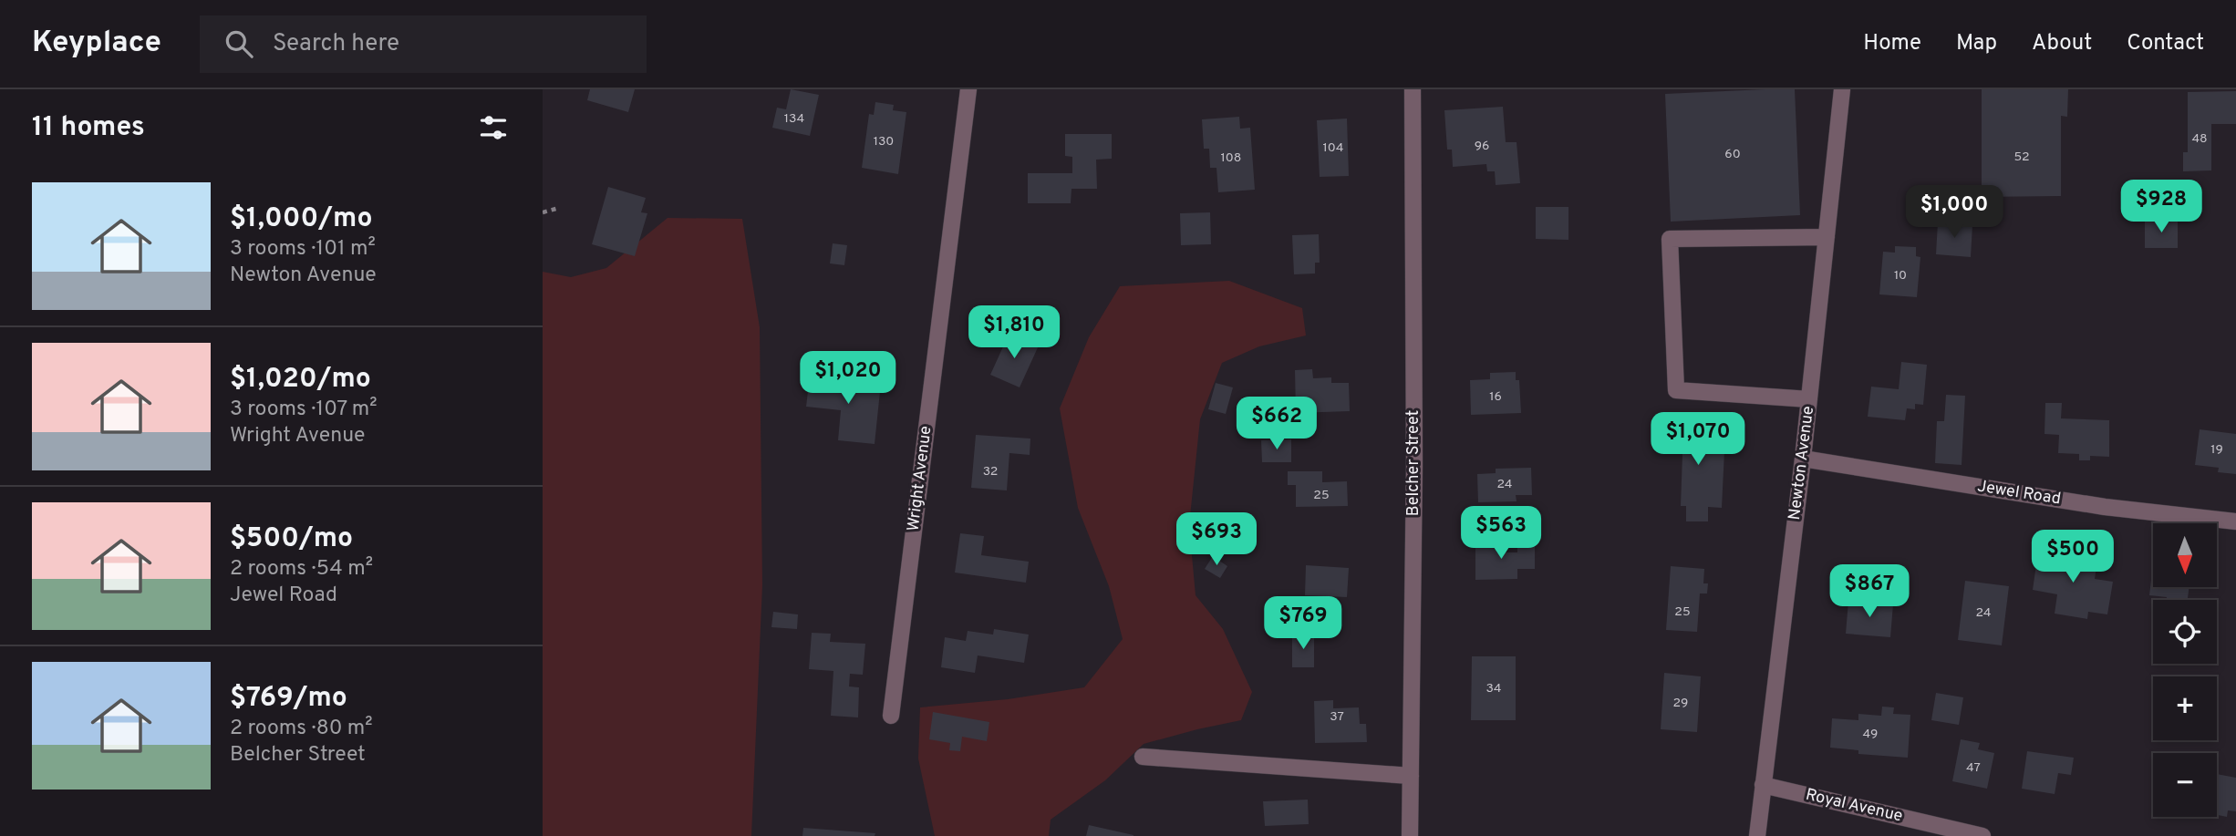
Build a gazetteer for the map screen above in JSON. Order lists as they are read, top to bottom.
{
  "streets": {
    "street": [
      "Belcher Street",
      "Newton Avenue",
      "Wright Avenue",
      "Jewel Road",
      "Royal Avenue"
    ]
  },
  "crossings": [
    ["Newton Avenue", "Jewel Road"],
    ["Newton Avenue", "Royal Avenue"]
  ],
  "house_numbers": [
    "134",
    "48",
    "130",
    "96",
    "104",
    "60",
    "52",
    "108",
    "10",
    "16",
    "19",
    "32",
    "24",
    "25",
    "25",
    "24",
    "34",
    "29",
    "37",
    "49",
    "47"
  ],
  "north": "bottom",
  "page": {
    "header": "Keyplace",
    "search": "Search here",
    "nav": [
      "Home",
      "Map",
      "About",
      "Contact"
    ],
    "heading": "11 homes",
    "list": [
      {
        "name": "$1,000/mo",
        "note": "3 rooms · 101 m² · Newton Avenue"
      },
      {
        "name": "$1,020/mo",
        "note": "3 rooms · 107 m² · Wright Avenue"
      },
      {
        "name": "$500/mo",
        "note": "2 rooms · 54 m² · Jewel Road"
      },
      {
        "name": "$769/mo",
        "note": "2 rooms · 80 m² · Belcher Street"
      }
    ],
    "price": [
      "$928",
      "$1,000",
      "$1,810",
      "$1,020",
      "$662",
      "$1,070",
      "$563",
      "$693",
      "$500",
      "$867",
      "$769"
    ],
    "map_buttons": ["+", "−"]
  }
}
